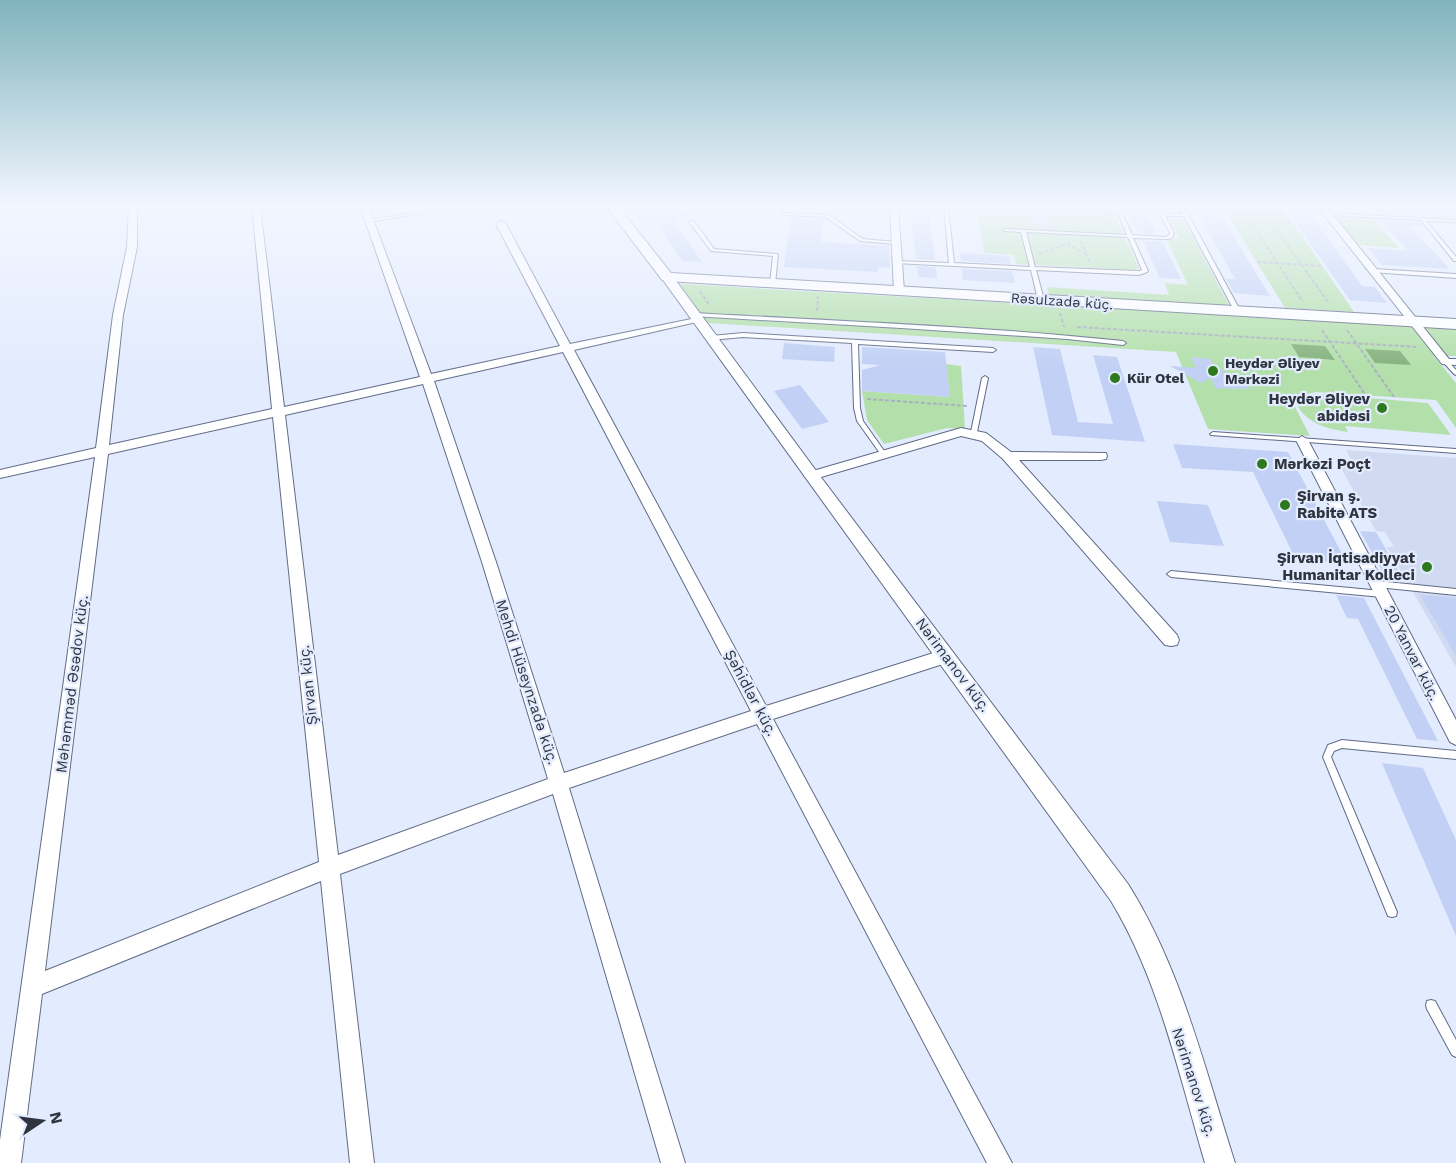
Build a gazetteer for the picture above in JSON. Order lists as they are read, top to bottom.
{
  "streets": {
    "main road": ["Rəsulzadə küç.", "Nərimanov küç."],
    "street": [
      "20 Yanvar küç.",
      "Mehdi Hüseynzadə küç.",
      "Məhəmməd Əsədov küç.",
      "Şirvan küç.",
      "Şəhidlər küç."
    ]
  },
  "crossings": [
    ["Rəsulzadə küç.", "Nərimanov küç."]
  ],
  "places": [
    "Heydər Əliyev Mərkəzi",
    "Kür Otel",
    "Heydər Əliyev abidəsi",
    "Mərkəzi Poçt",
    "Şirvan ş. Rabitə ATS",
    "Şirvan İqtisadiyyat Humanitar Kolleci"
  ],
  "north": "right"
}
